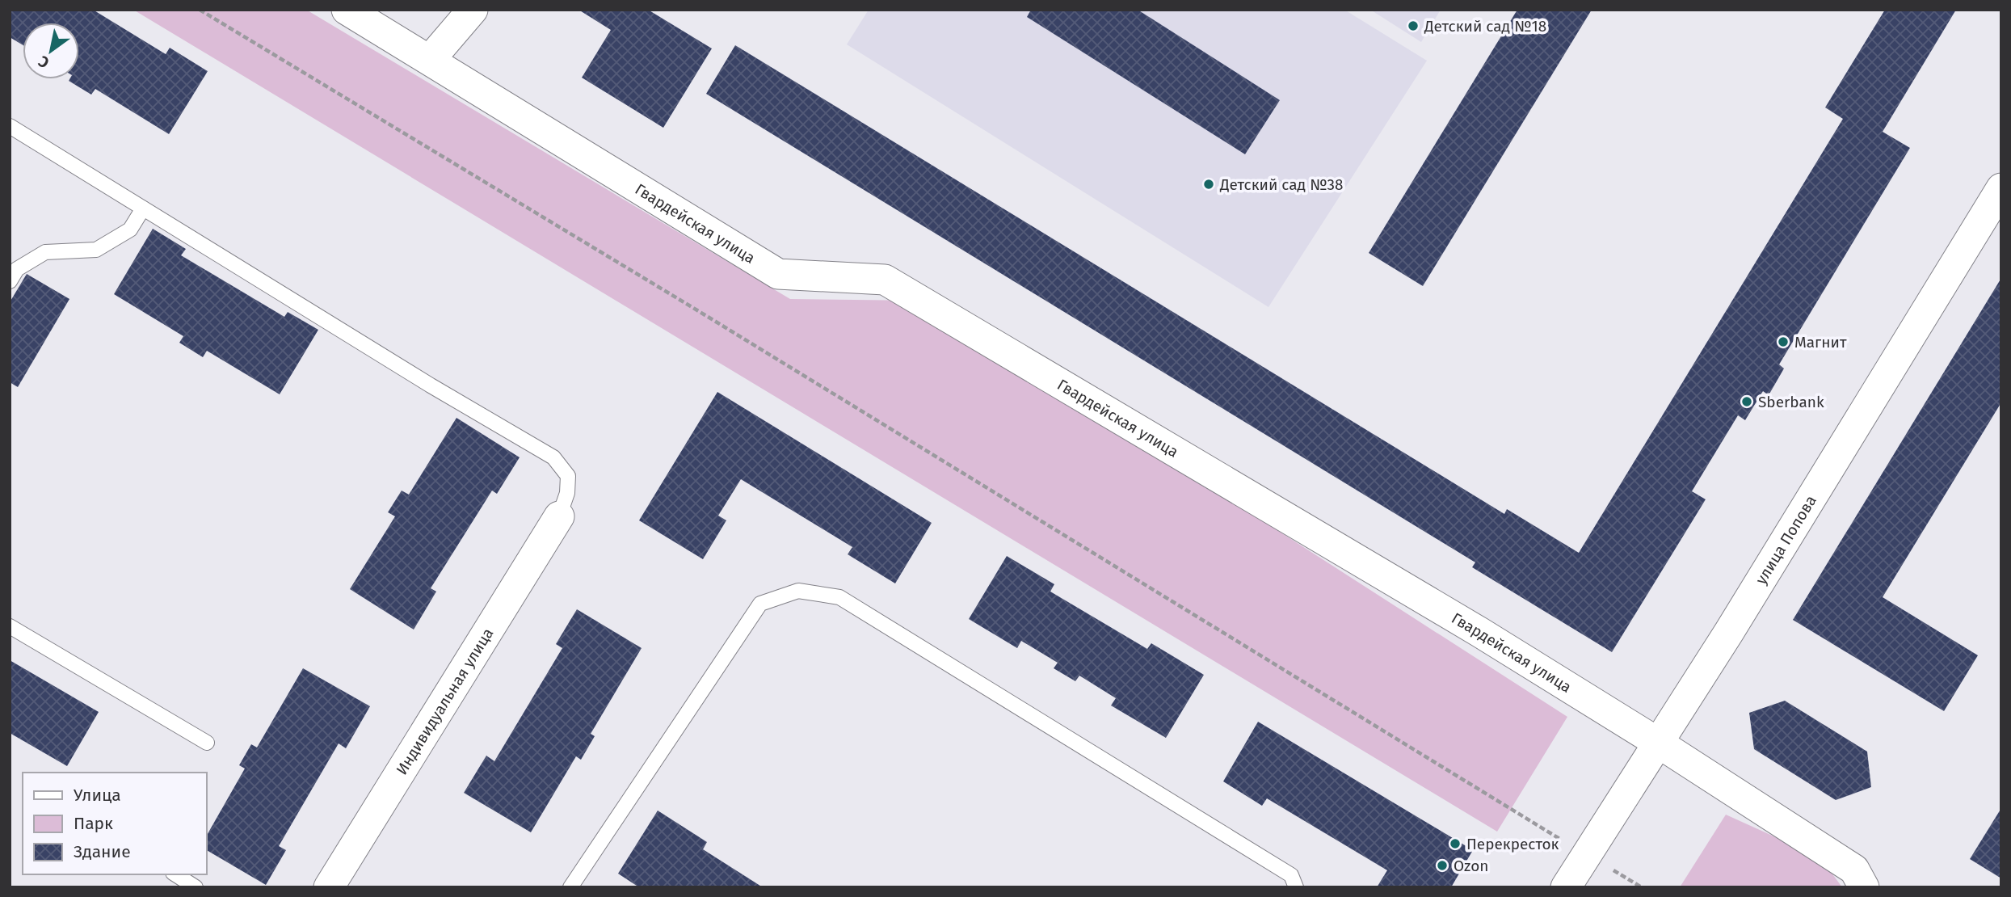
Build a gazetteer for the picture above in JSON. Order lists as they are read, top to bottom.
{
  "streets": {
    "street": ["Гвардейская улица", "улица Попова", "Индивидуальная улица"]
  },
  "crossings": [
    ["Гвардейская улица", "улица Попова"]
  ],
  "places": [
    "Детский сад №18",
    "Детский сад №38",
    "Магнит",
    "Sberbank",
    "Перекресток",
    "Ozon"
  ],
  "legend": ["Улица", "Парк", "Здание"],
  "north": "bottom left"
}
